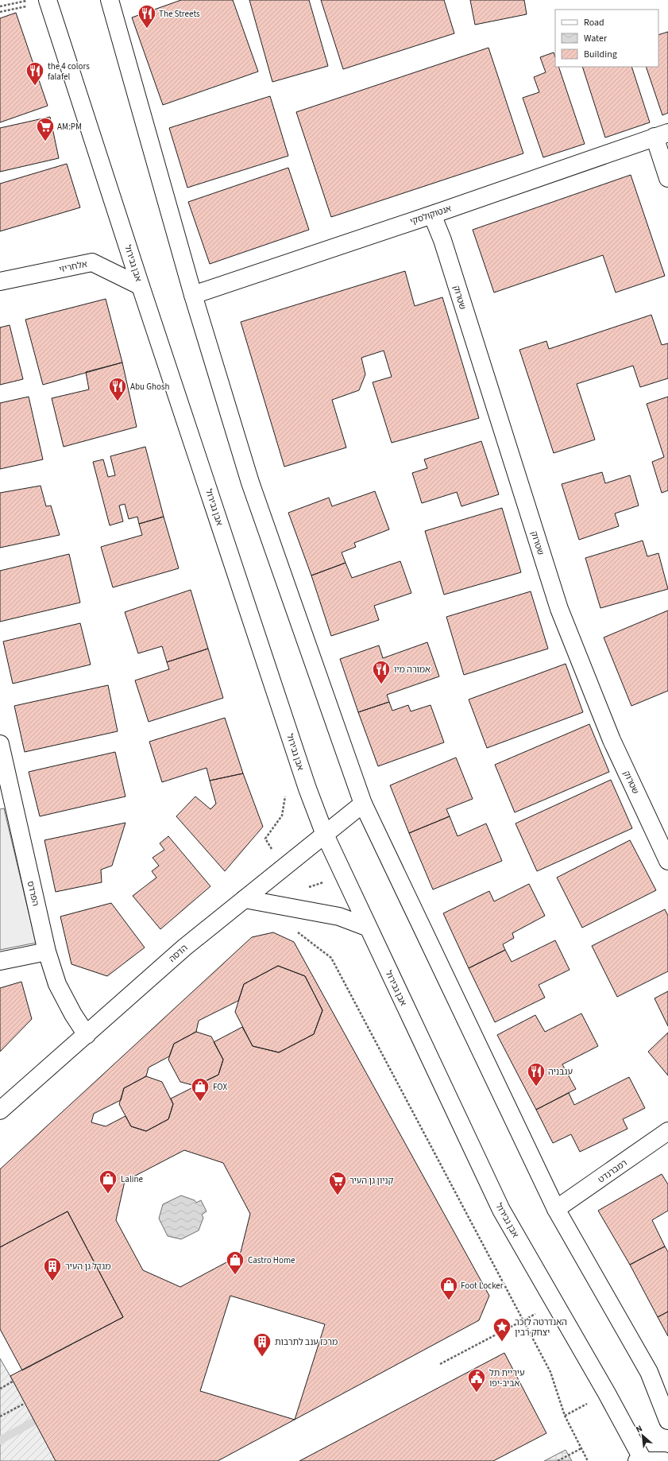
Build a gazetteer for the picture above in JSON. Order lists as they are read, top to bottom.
{
  "streets": {
    "main road": [
      "אנטוקולסקי",
      "אבן גבירול",
      "אלחריזי",
      "שטרוק",
      "הפרדס",
      "הדסה",
      "רמברנדט"
    ]
  },
  "crossings": [
    ["אנטוקולסקי", "שטרוק"],
    ["אבן גבירול", "אלחריזי"],
    ["אבן גבירול", "הדסה"],
    ["הפרדס", "הדסה"]
  ],
  "places": {
    "restaurant": [
      "The Streets",
      "the 4 colors falafel",
      "Abu Ghosh",
      "אמורה מיו",
      "עגבניה"
    ],
    "supermarket": ["AM:PM", "קניון גן העיר"],
    "shop": [
      "FOX",
      "Laline",
      "Castro Home",
      "Foot Locker"
    ],
    "building": ["מגדל גן העיר", "מרכז ענב לתרבות"],
    "place": ["האנדרטה לזכר יצחק רבין"],
    "public building": ["עיריית תל אביב-יפו"]
  },
  "legend": ["Road", "Water", "Building"],
  "north": "top left"
}
